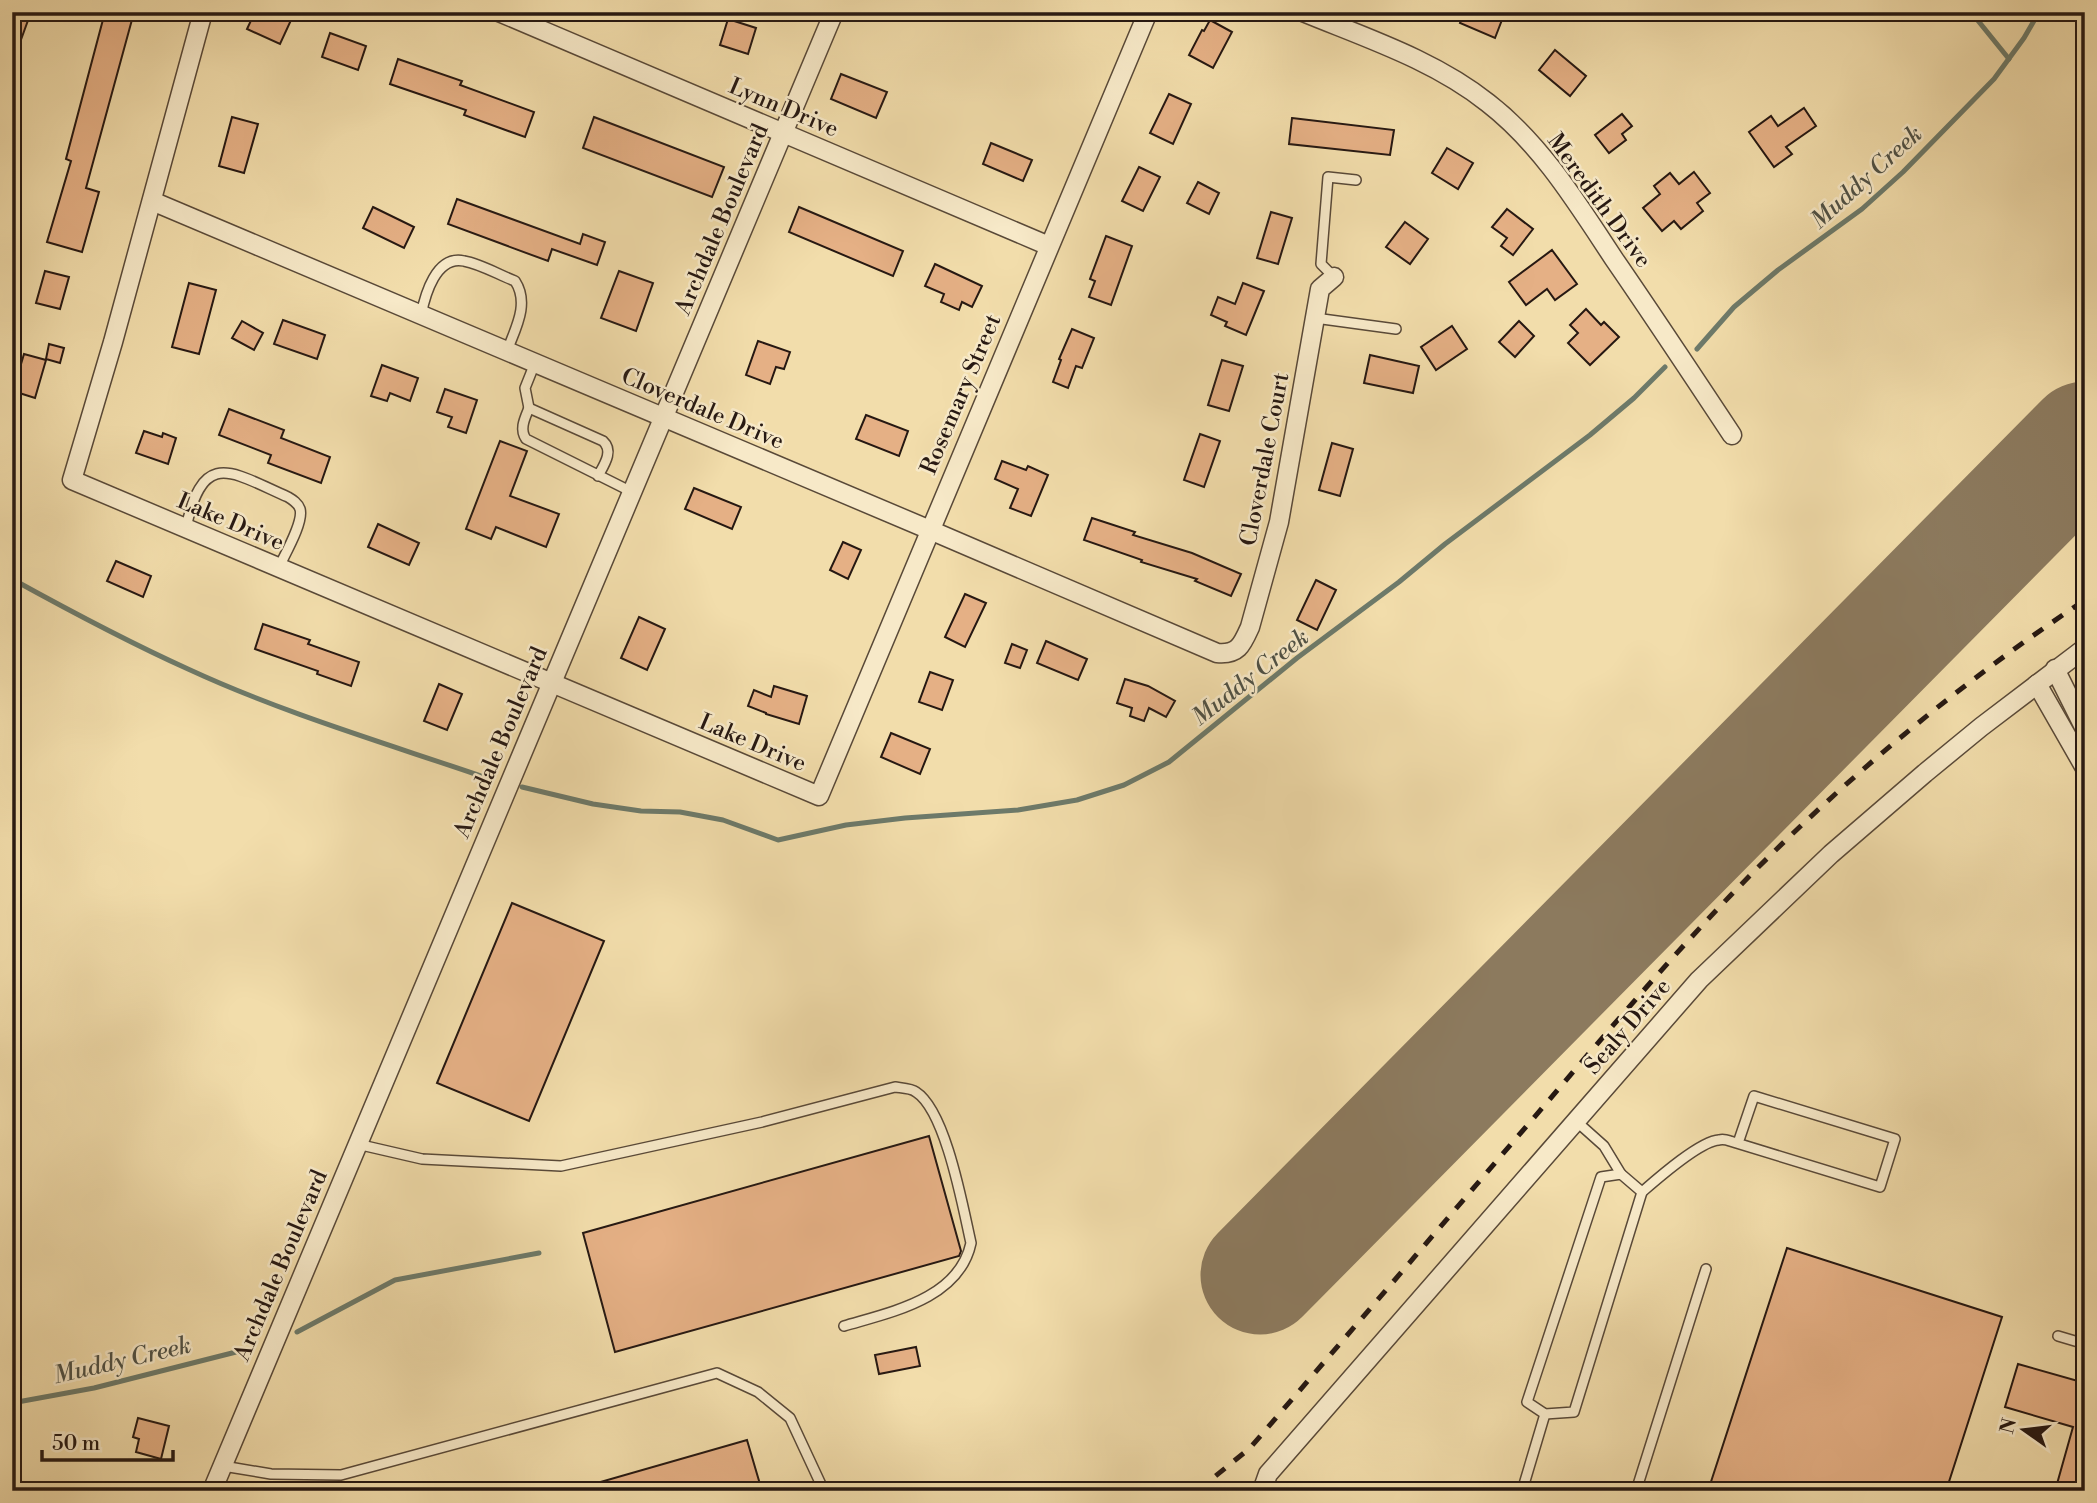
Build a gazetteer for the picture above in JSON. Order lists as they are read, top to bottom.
{
  "streets": {
    "street": [
      "Lynn Drive",
      "Meredith Drive",
      "Archdale Boulevard",
      "Rosemary Street",
      "Cloverdale Drive",
      "Cloverdale Court",
      "Lake Drive",
      "Sealy Drive"
    ]
  },
  "crossings": [
    ["Lynn Drive", "Archdale Boulevard"],
    ["Lynn Drive", "Rosemary Street"],
    ["Archdale Boulevard", "Cloverdale Drive"],
    ["Archdale Boulevard", "Lake Drive"],
    ["Rosemary Street", "Cloverdale Drive"],
    ["Rosemary Street", "Lake Drive"],
    ["Cloverdale Drive", "Cloverdale Court"],
    ["Cloverdale Drive", "Lake Drive"]
  ],
  "water": ["Muddy Creek"],
  "scale_bar": "50 m",
  "north": "left"
}
